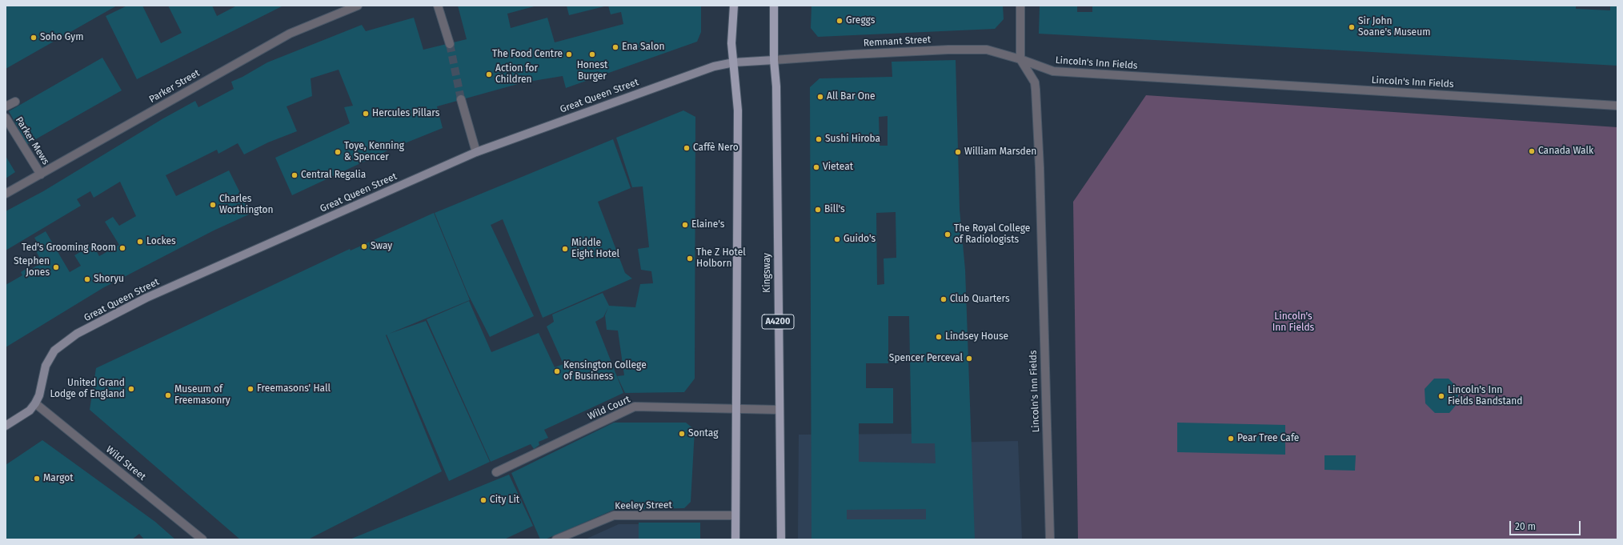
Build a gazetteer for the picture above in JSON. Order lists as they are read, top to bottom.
{
  "streets": {
    "main road": ["Great Queen Street", "Kingsway", "A4200"],
    "street": [
      "Remnant Street",
      "Lincoln's Inn Fields",
      "Parker Street",
      "Parker Mews",
      "Wild Court",
      "Wild Street",
      "Keeley Street"
    ]
  },
  "crossings": [
    ["Remnant Street", "Lincoln's Inn Fields"],
    ["Remnant Street", "Great Queen Street"],
    ["Remnant Street", "Kingsway"],
    ["Parker Street", "Parker Mews"],
    ["Great Queen Street", "Kingsway"],
    ["Great Queen Street", "Wild Street"],
    ["Kingsway", "Wild Court"]
  ],
  "parks": ["Lincoln's Inn Fields"],
  "places": [
    "Greggs",
    "Sir John Soane's Museum",
    "Soho Gym",
    "Ena Salon",
    "The Food Centre",
    "Honest Burger",
    "Action for Children",
    "All Bar One",
    "Hercules Pillars",
    "Sushi Hiroba",
    "Caffè Nero",
    "Canada Walk",
    "Toye, Kenning & Spencer",
    "William Marsden",
    "Vieteat",
    "Central Regalia",
    "Charles Worthington",
    "Bill's",
    "Elaine's",
    "The Royal College of Radiologists",
    "Guido's",
    "Lockes",
    "Sway",
    "Ted's Grooming Room",
    "Middle Eight Hotel",
    "The Z Hotel Holborn",
    "Stephen Jones",
    "Shoryu",
    "Club Quarters",
    "Lindsey House",
    "Spencer Perceval",
    "Kensington College of Business",
    "United Grand Lodge of England",
    "Freemasons' Hall",
    "Museum of Freemasonry",
    "Lincoln's Inn Fields Bandstand",
    "Sontag",
    "Pear Tree Cafe",
    "Margot",
    "City Lit"
  ],
  "scale_bar": "20 m"
}
